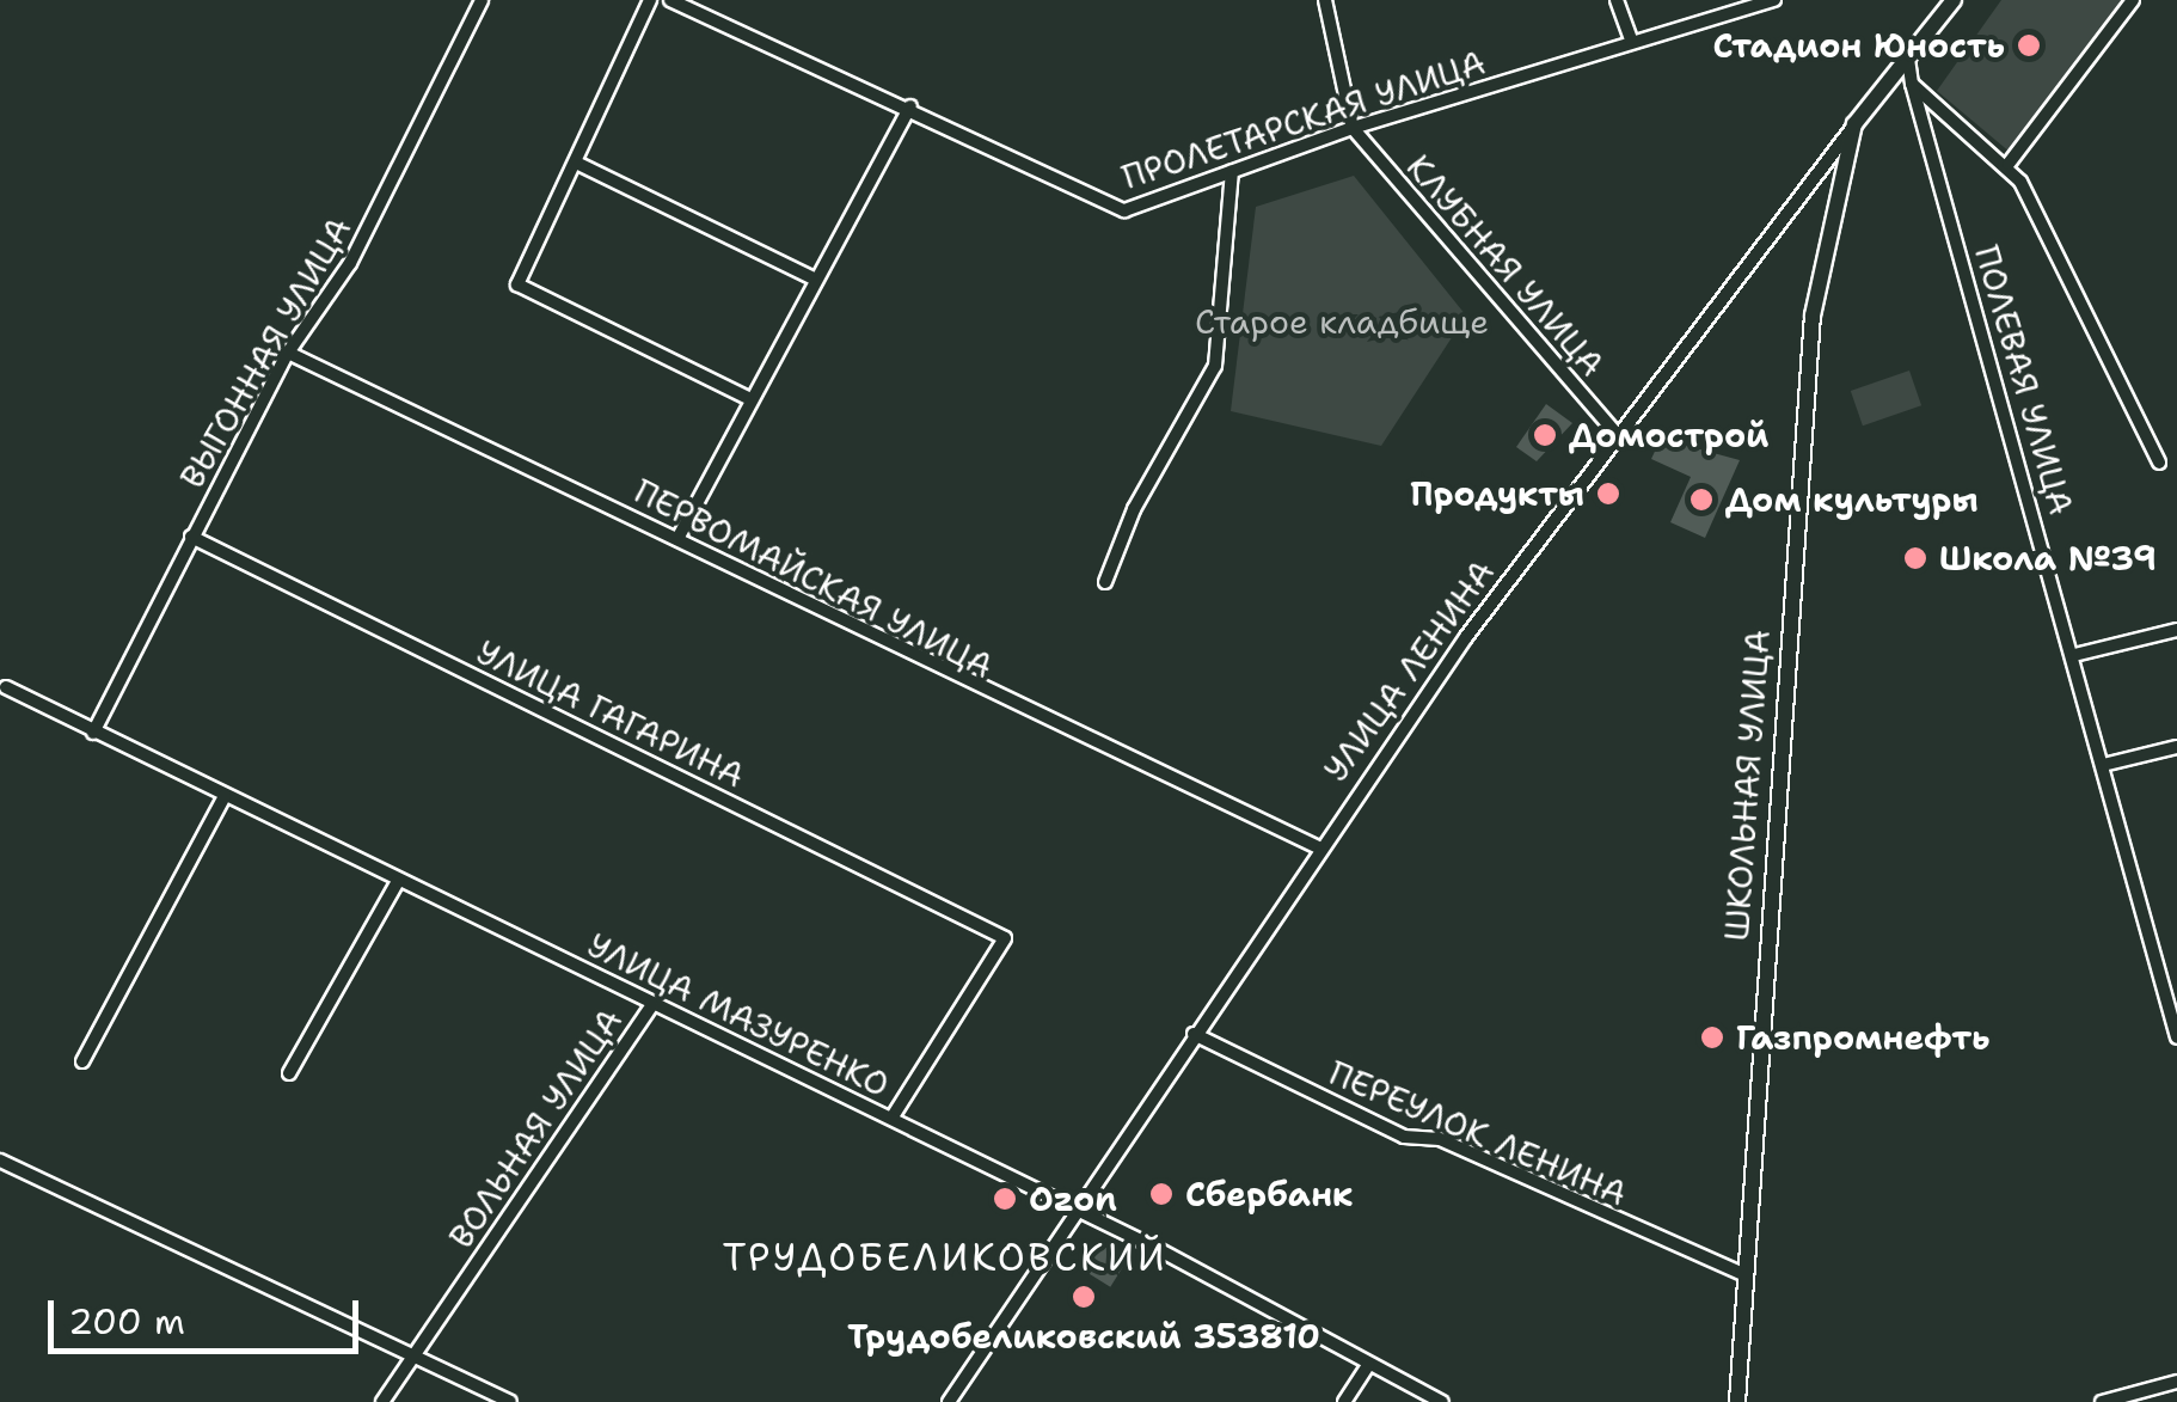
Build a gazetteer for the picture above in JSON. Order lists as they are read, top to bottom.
{
  "streets": {
    "main road": ["УЛИЦА ЛЕНИНА", "ШКОЛЬНАЯ УЛИЦА"],
    "street": [
      "ПРОЛЕТАРСКАЯ УЛИЦА",
      "КЛУБНАЯ УЛИЦА",
      "ВЫГОННАЯ УЛИЦА",
      "ПОЛЕВАЯ УЛИЦА",
      "ПЕРВОМАЙСКАЯ УЛИЦА",
      "УЛИЦА ГАГАРИНА",
      "УЛИЦА МАЗУРЕНКО",
      "ВОЛЬНАЯ УЛИЦА",
      "ПЕРЕУЛОК ЛЕНИНА"
    ]
  },
  "crossings": [
    ["ПРОЛЕТАРСКАЯ УЛИЦА", "КЛУБНАЯ УЛИЦА"],
    ["КЛУБНАЯ УЛИЦА", "УЛИЦА ЛЕНИНА"],
    ["ВЫГОННАЯ УЛИЦА", "ПЕРВОМАЙСКАЯ УЛИЦА"],
    ["ВЫГОННАЯ УЛИЦА", "УЛИЦА ГАГАРИНА"],
    ["ВЫГОННАЯ УЛИЦА", "УЛИЦА МАЗУРЕНКО"],
    ["ПОЛЕВАЯ УЛИЦА", "УЛИЦА ЛЕНИНА"],
    ["ПЕРВОМАЙСКАЯ УЛИЦА", "УЛИЦА ЛЕНИНА"],
    ["УЛИЦА ЛЕНИНА", "ШКОЛЬНАЯ УЛИЦА"],
    ["УЛИЦА ЛЕНИНА", "УЛИЦА МАЗУРЕНКО"],
    ["УЛИЦА ЛЕНИНА", "ПЕРЕУЛОК ЛЕНИНА"],
    ["УЛИЦА ГАГАРИНА", "УЛИЦА МАЗУРЕНКО"],
    ["ШКОЛЬНАЯ УЛИЦА", "ПЕРЕУЛОК ЛЕНИНА"],
    ["УЛИЦА МАЗУРЕНКО", "ВОЛЬНАЯ УЛИЦА"]
  ],
  "districts": ["ТРУДОБЕЛИКОВСКИЙ"],
  "parks": ["Старое кладбище"],
  "places": [
    "Стадион Юность",
    "Домострой",
    "Продукты",
    "Дом культуры",
    "Школа №39",
    "Газпромнефть",
    "Сбербанк",
    "Ozon",
    "Трудобеликовский 353810"
  ],
  "scale_bar": "200 m"
}
